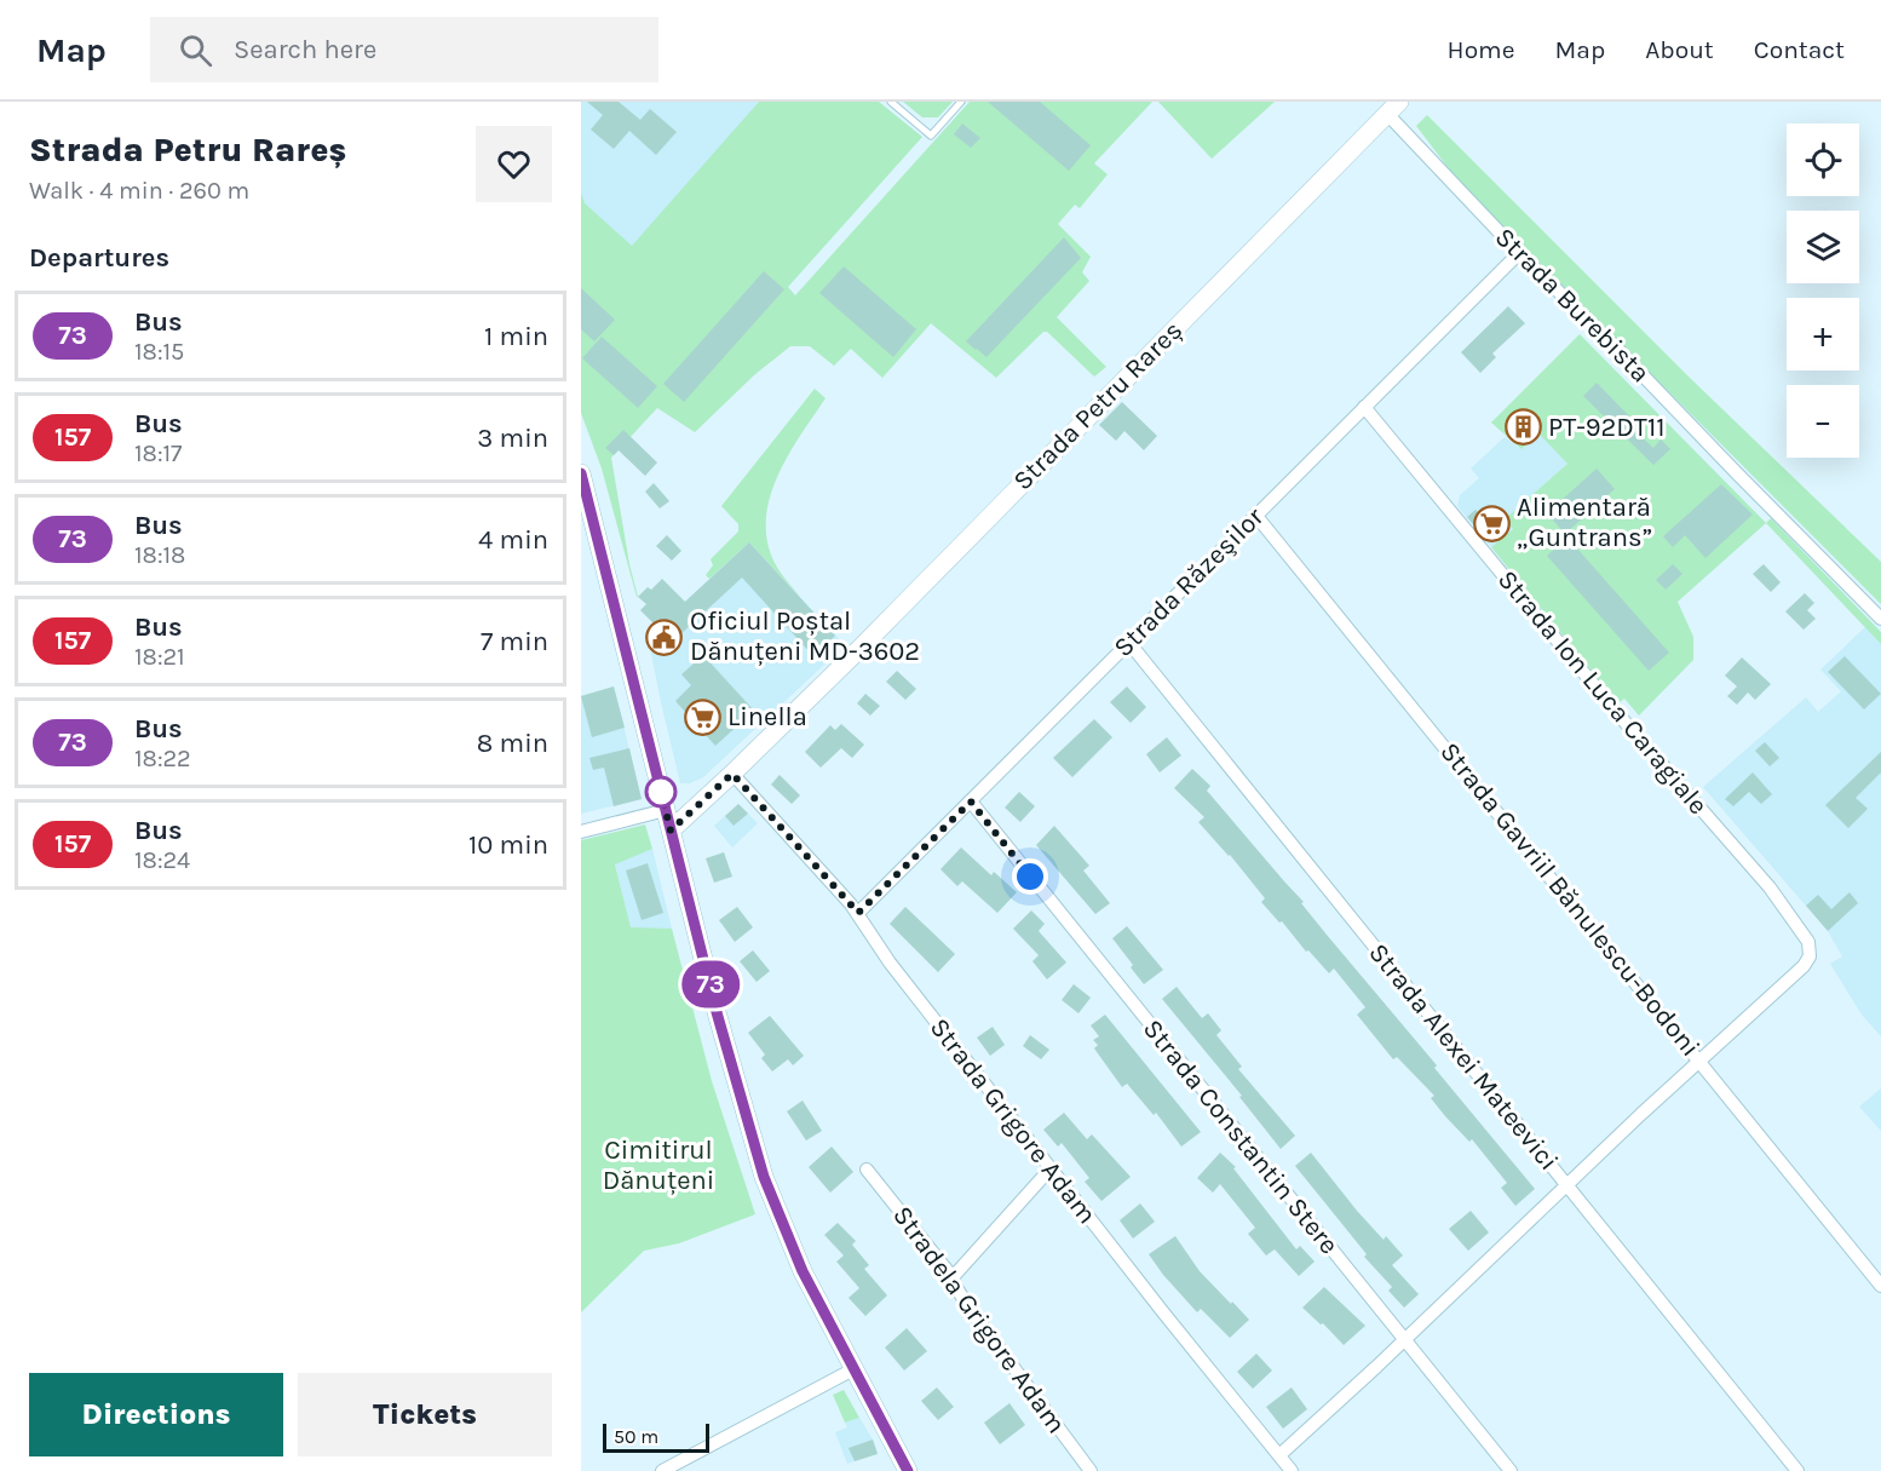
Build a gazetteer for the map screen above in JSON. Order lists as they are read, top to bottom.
{
  "streets": {
    "main road": ["Strada Petru Rareș"],
    "street": [
      "Strada Burebista",
      "Strada Răzeşilor",
      "Strada Ion Luca Caragiale",
      "Strada Gavriil Bănulescu-Bodoni",
      "Strada Alexei Mateevici",
      "Strada Grigore Adam",
      "Strada Constantin Stere",
      "Stradela Grigore Adam"
    ]
  },
  "crossings": [
    ["Strada Burebista", "Strada Petru Rareș"],
    ["Strada Burebista", "Strada Răzeşilor"],
    ["Strada Petru Rareș", "Strada Grigore Adam"],
    ["Strada Răzeşilor", "Strada Ion Luca Caragiale"],
    ["Strada Răzeşilor", "Strada Gavriil Bănulescu-Bodoni"],
    ["Strada Răzeşilor", "Strada Alexei Mateevici"],
    ["Strada Răzeşilor", "Strada Grigore Adam"],
    ["Strada Răzeşilor", "Strada Constantin Stere"],
    ["Strada Ion Luca Caragiale", "Strada Gavriil Bănulescu-Bodoni"]
  ],
  "parks": ["Cimitirul Dănuțeni"],
  "places": {
    "building": ["PT-92DT11"],
    "supermarket": ["Alimentară „Guntrans”", "Linella"],
    "public building": ["Oficiul Poștal Dănuțeni MD-3602"]
  },
  "lines": ["bus line 73"],
  "scale_bar": "50 m",
  "page": {
    "header": "Map",
    "search": "Search here",
    "nav": [
      "Home",
      "Map",
      "About",
      "Contact"
    ],
    "heading": [
      ["Strada Petru Rareș", "Walk · 4 min · 260 m"],
      "Departures"
    ],
    "on_map": "73",
    "map_buttons": ["+", "−"],
    "list": [
      {
        "mark": "73",
        "name": "Bus",
        "note": "18:15",
        "value": "1 min"
      },
      {
        "mark": "157",
        "name": "Bus",
        "note": "18:17",
        "value": "3 min"
      },
      {
        "mark": "73",
        "name": "Bus",
        "note": "18:18",
        "value": "4 min"
      },
      {
        "mark": "157",
        "name": "Bus",
        "note": "18:21",
        "value": "7 min"
      },
      {
        "mark": "73",
        "name": "Bus",
        "note": "18:22",
        "value": "8 min"
      },
      {
        "mark": "157",
        "name": "Bus",
        "note": "18:24",
        "value": "10 min"
      }
    ],
    "buttons": ["Directions", "Tickets"],
    "scale": "50 m"
  }
}
